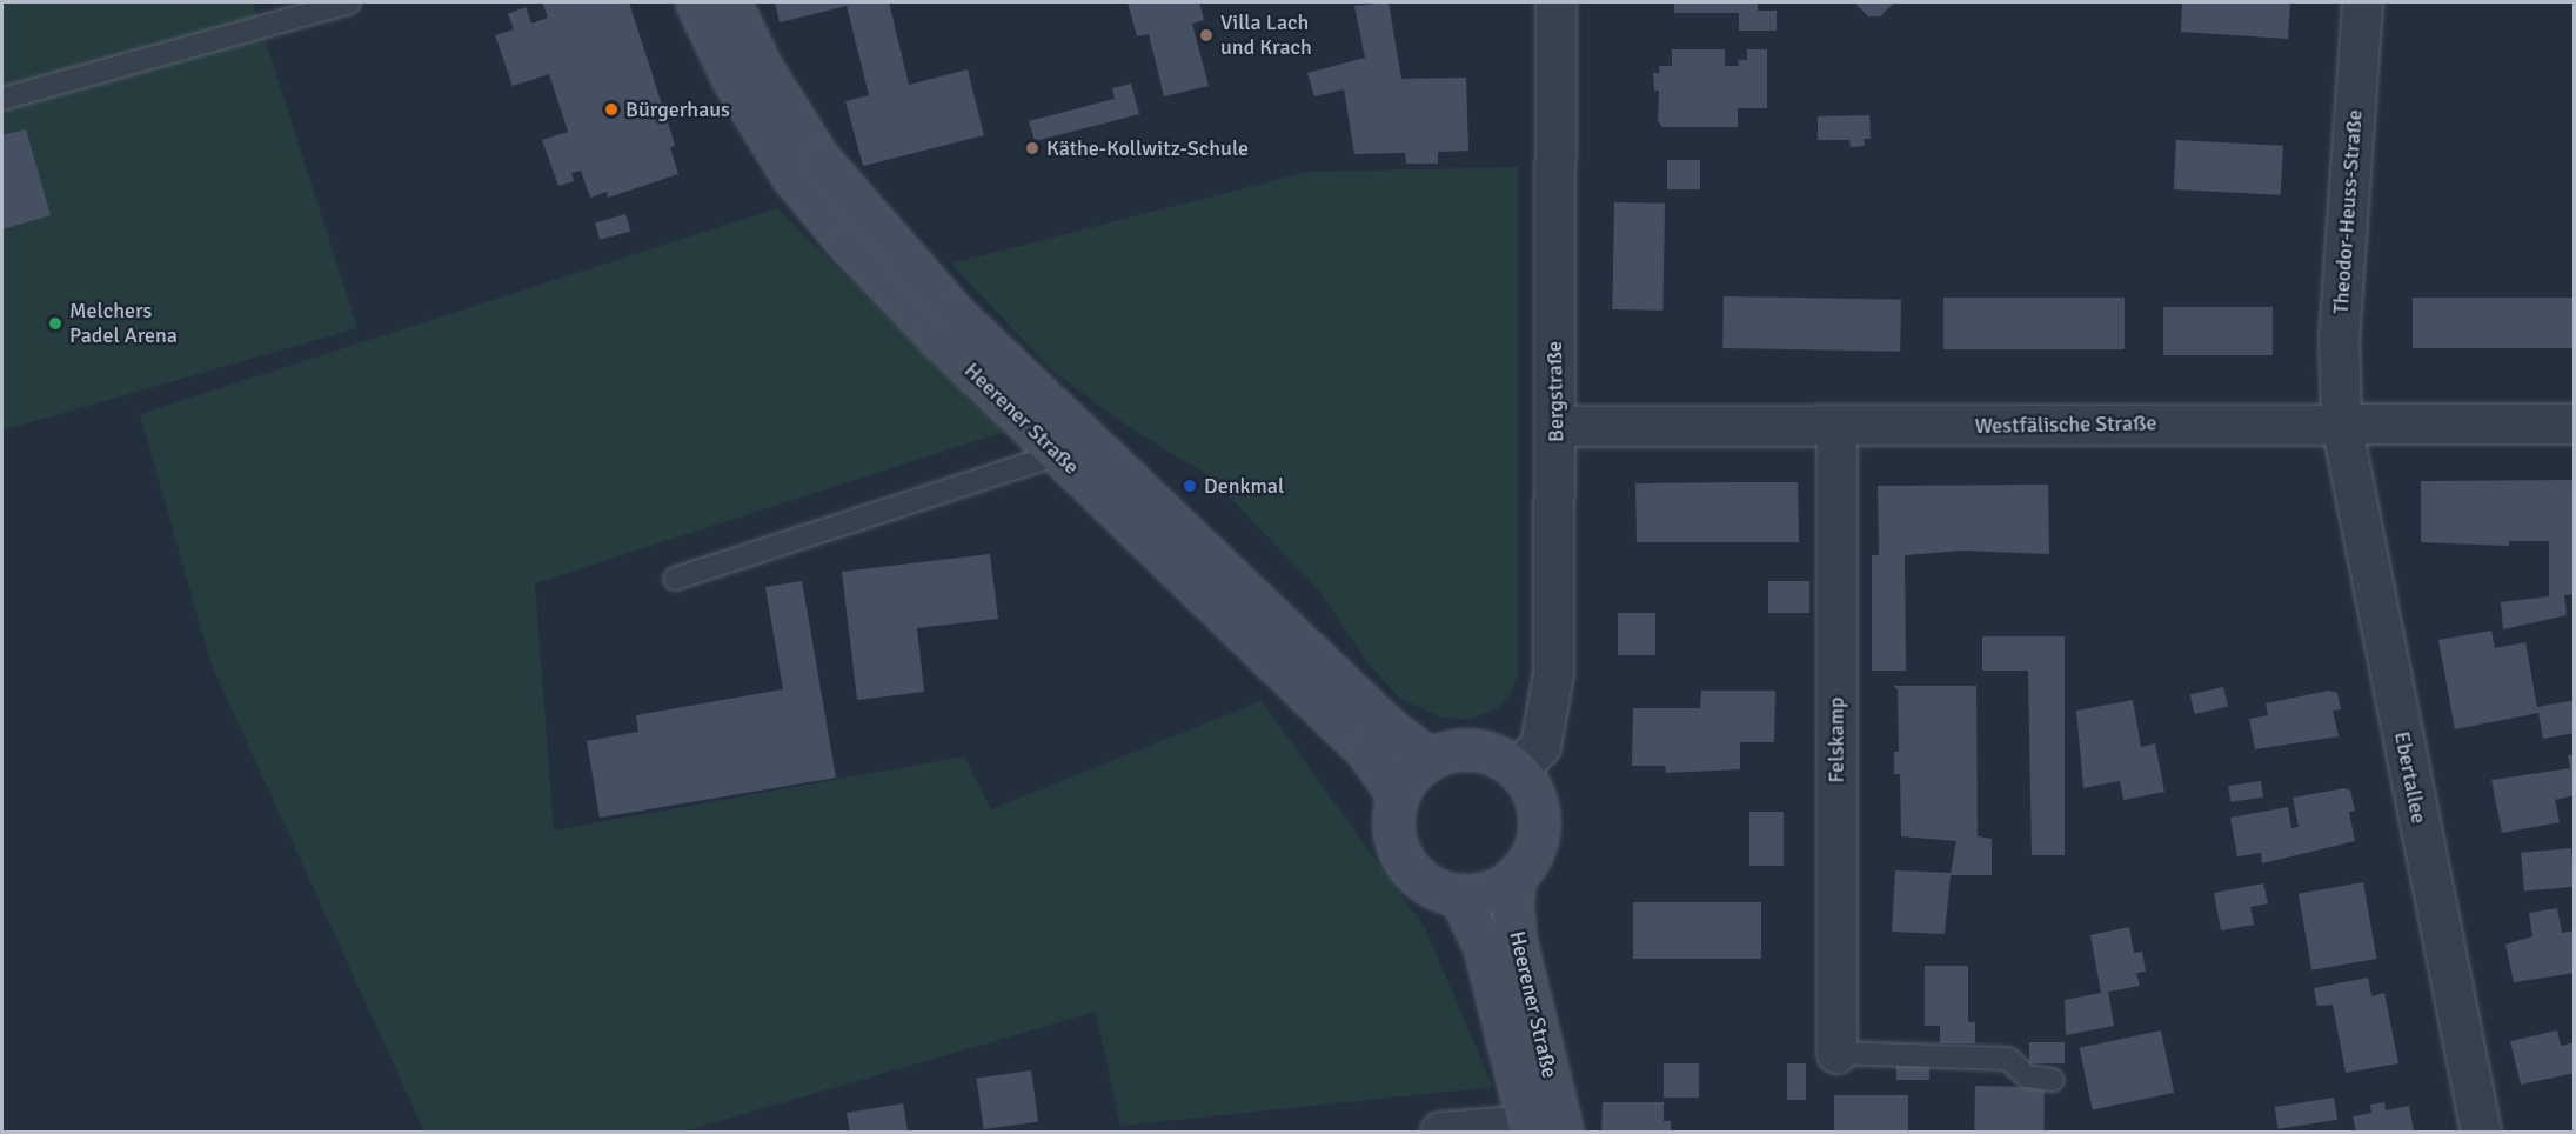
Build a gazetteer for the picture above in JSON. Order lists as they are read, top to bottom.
{
  "streets": {
    "main road": ["Heerener Straße"],
    "street": [
      "Theodor-Heuss-Straße",
      "Bergstraße",
      "Westfälische Straße",
      "Felskamp",
      "Ebertallee"
    ]
  },
  "crossings": [
    ["Theodor-Heuss-Straße", "Westfälische Straße"],
    ["Theodor-Heuss-Straße", "Ebertallee"],
    ["Bergstraße", "Heerener Straße"],
    ["Bergstraße", "Westfälische Straße"],
    ["Westfälische Straße", "Felskamp"],
    ["Westfälische Straße", "Ebertallee"]
  ],
  "places": [
    "Villa Lach und Krach",
    "Bürgerhaus",
    "Käthe-Kollwitz-Schule",
    "Melchers Padel Arena",
    "Denkmal"
  ]
}
